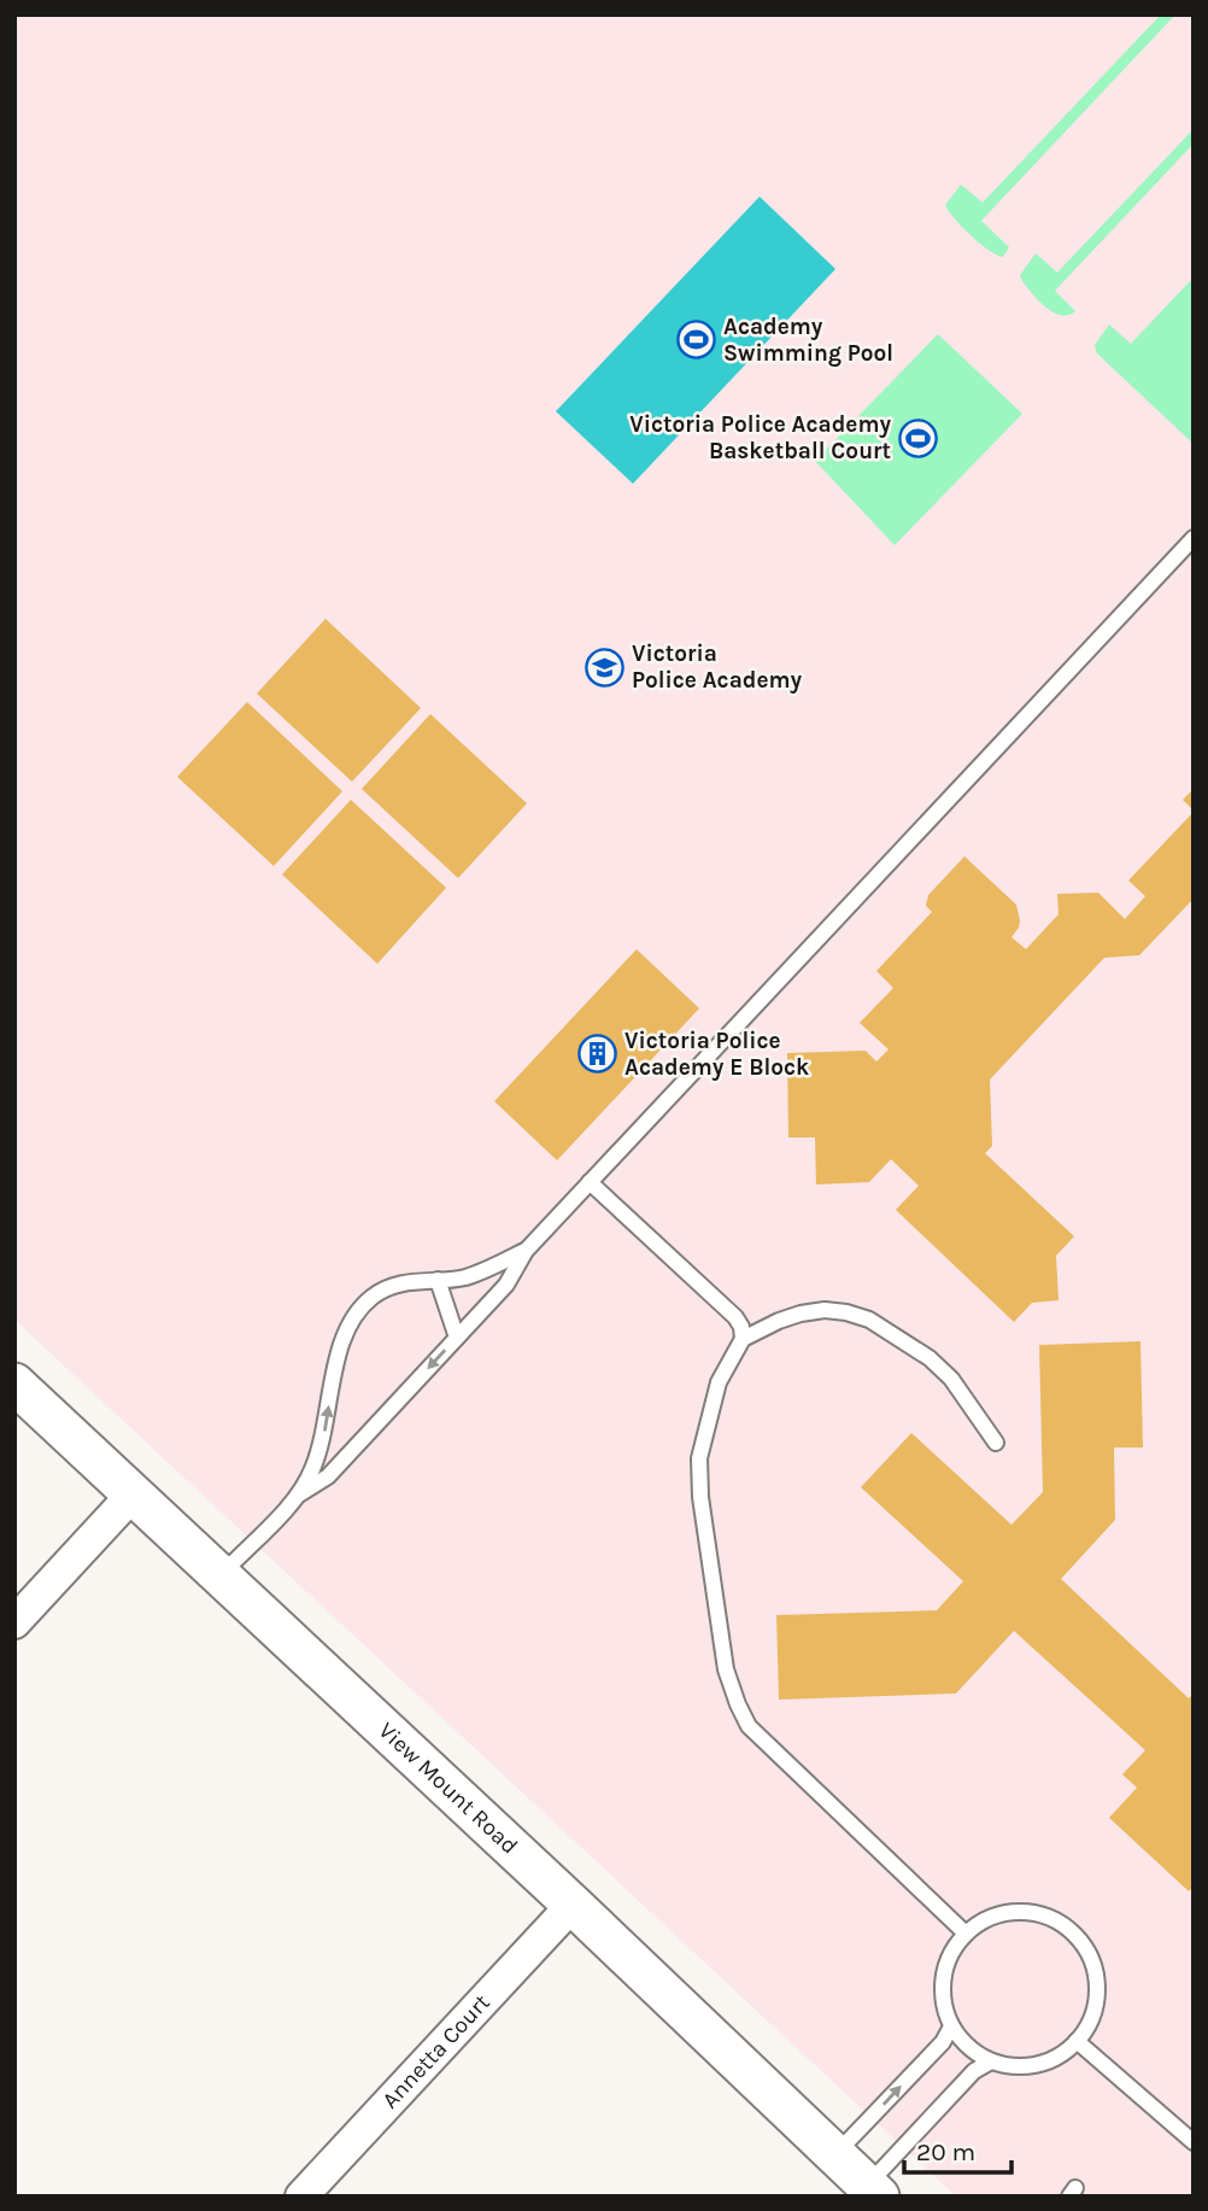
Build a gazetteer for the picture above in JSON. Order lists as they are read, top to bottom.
{
  "streets": {
    "street": ["View Mount Road", "Annetta Court"]
  },
  "crossings": [
    ["View Mount Road", "Annetta Court"]
  ],
  "places": {
    "sports": ["Academy Swimming Pool", "Victoria Police Academy Basketball Court"],
    "school or university": ["Victoria Police Academy"],
    "building": ["Victoria Police Academy E Block"]
  },
  "scale_bar": "20 m"
}
